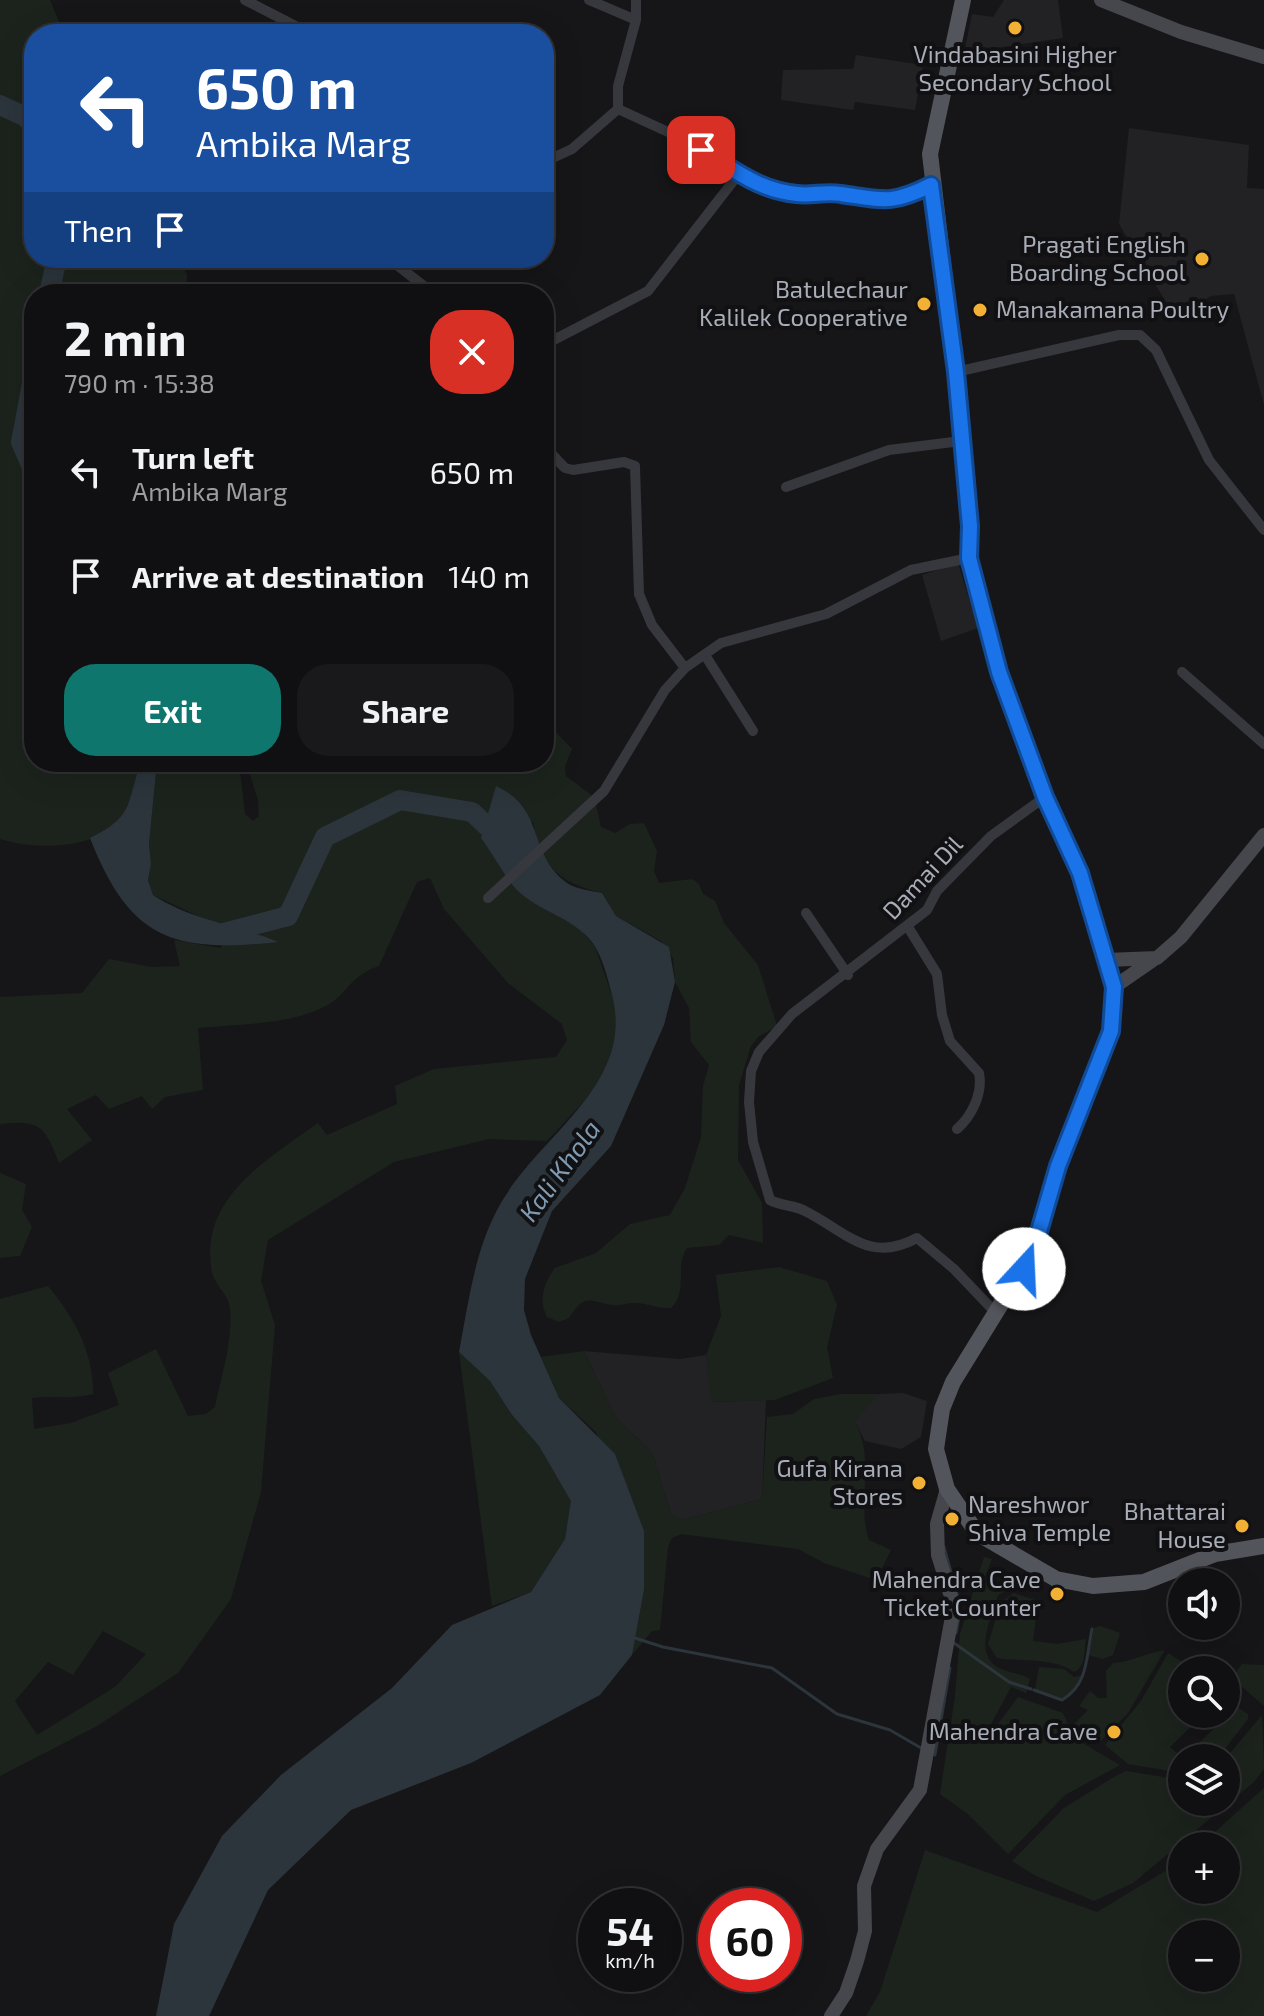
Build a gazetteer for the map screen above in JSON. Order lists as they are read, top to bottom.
{
  "streets": {
    "street": ["Damai Dil"]
  },
  "water": ["Kali Khola"],
  "places": [
    "Vindabasini Higher Secondary School",
    "Pragati English Boarding School",
    "Batulechaur Kalilek Cooperative",
    "Manakamana Poultry",
    "Gufa Kirana Stores",
    "Nareshwor Shiva Temple",
    "Bhattarai House",
    "Mahendra Cave Ticket Counter",
    "Mahendra Cave"
  ],
  "page": {
    "turn": ["650 m", "Ambika Marg"],
    "then": "Then",
    "heading": ["2 min", "790 m · 15:38"],
    "list": [
      {
        "name": "Turn left",
        "note": "Ambika Marg",
        "value": "650 m"
      },
      {
        "name": "Arrive at destination",
        "value": "140 m"
      }
    ],
    "buttons": ["Exit", "Share"],
    "map_buttons": ["+", "−"],
    "speed": "54 km/h",
    "limit": "60"
  }
}
